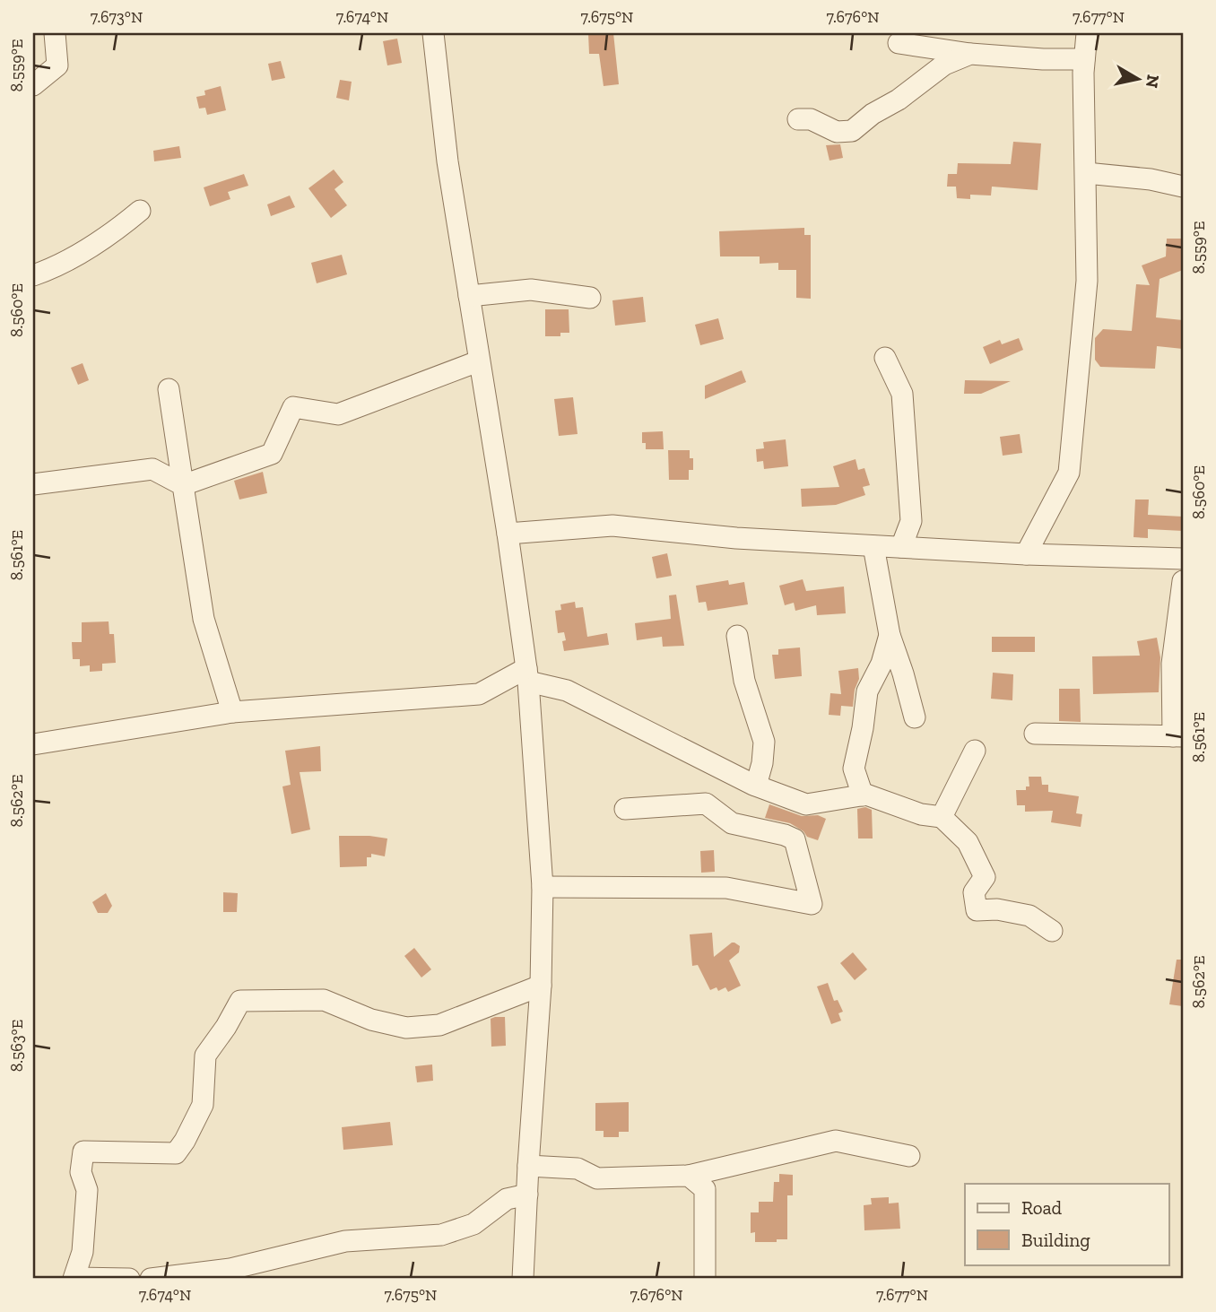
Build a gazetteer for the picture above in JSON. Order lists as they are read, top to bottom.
{
  "legend": ["Road", "Building"],
  "north": "right",
  "coordinates": [
    "7.673°N",
    "7.674°N",
    "7.675°N",
    "7.676°N",
    "7.677°N",
    "8.559°E",
    "8.560°E",
    "8.561°E",
    "8.562°E",
    "8.563°E"
  ]
}
